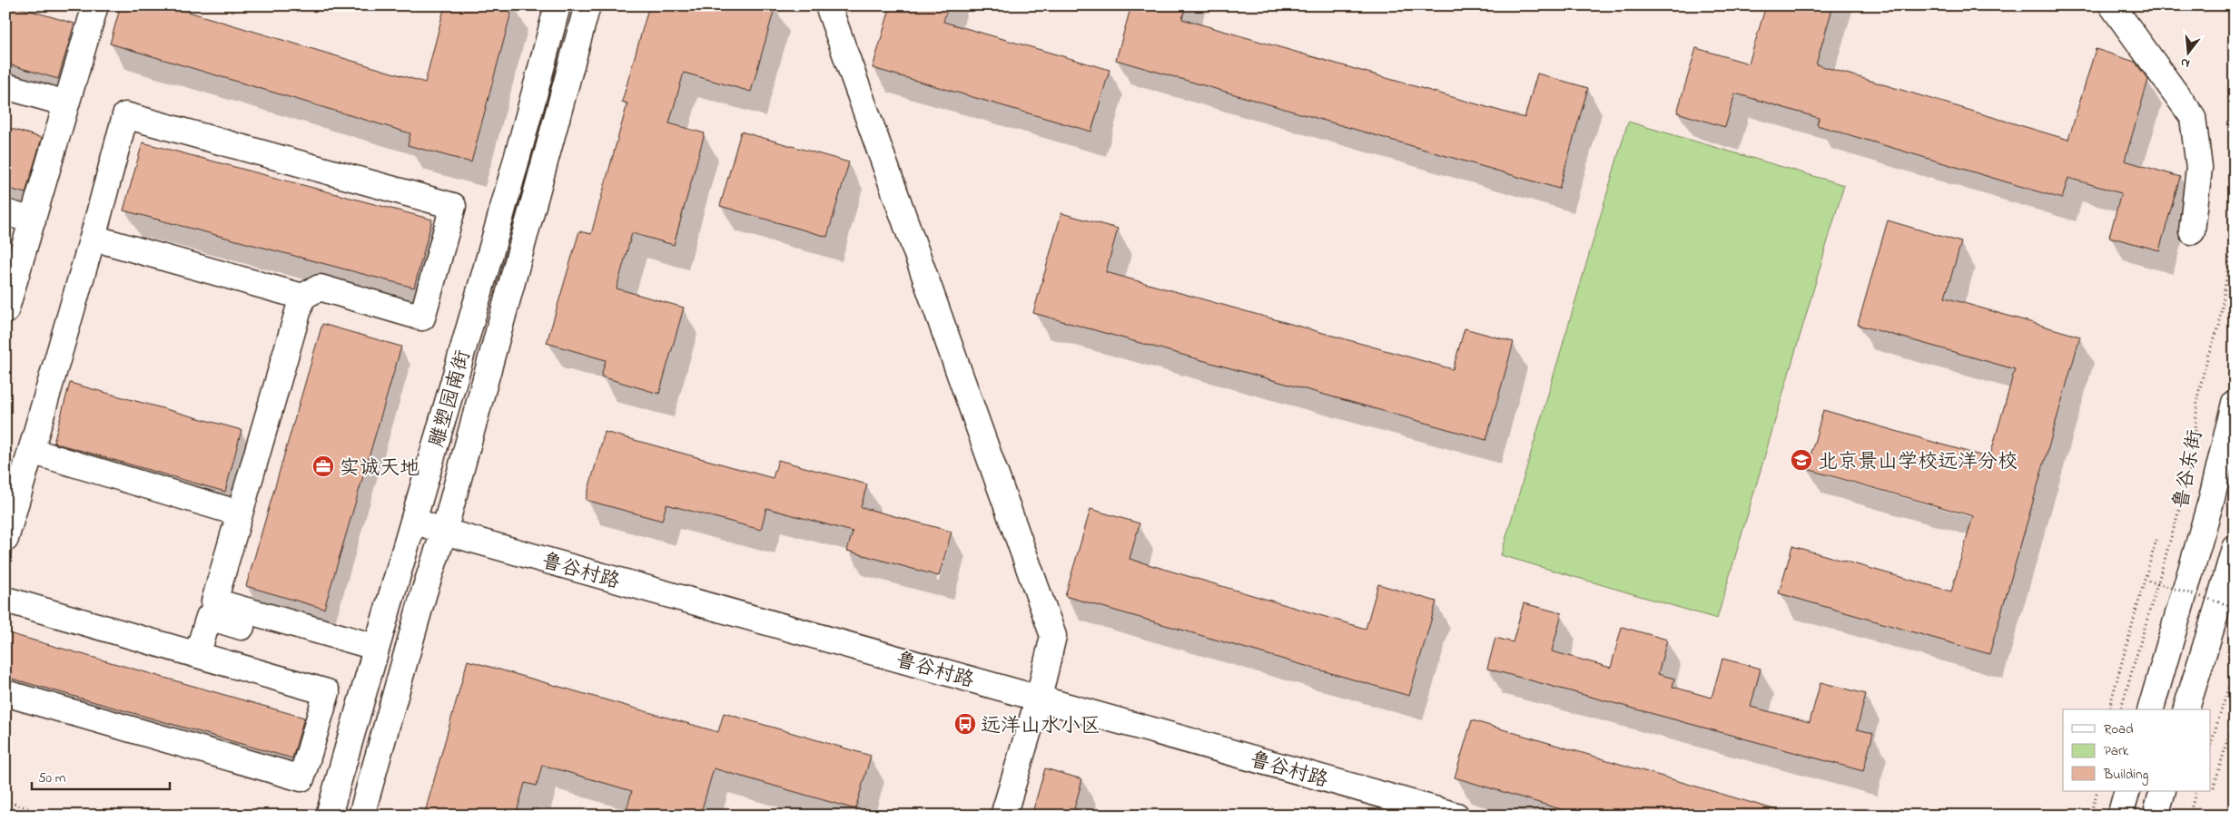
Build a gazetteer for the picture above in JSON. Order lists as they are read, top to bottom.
{
  "streets": {
    "street": ["雕塑园南街", "鲁谷东街", "鲁谷村路"]
  },
  "crossings": [
    ["雕塑园南街", "鲁谷村路"]
  ],
  "places": {
    "school or university": ["北京景山学校远洋分校"],
    "office": ["实诚天地"],
    "bus stop": ["远洋山水小区"]
  },
  "legend": ["Road", "Park", "Building"],
  "scale_bar": "50 m",
  "north": "bottom"
}
